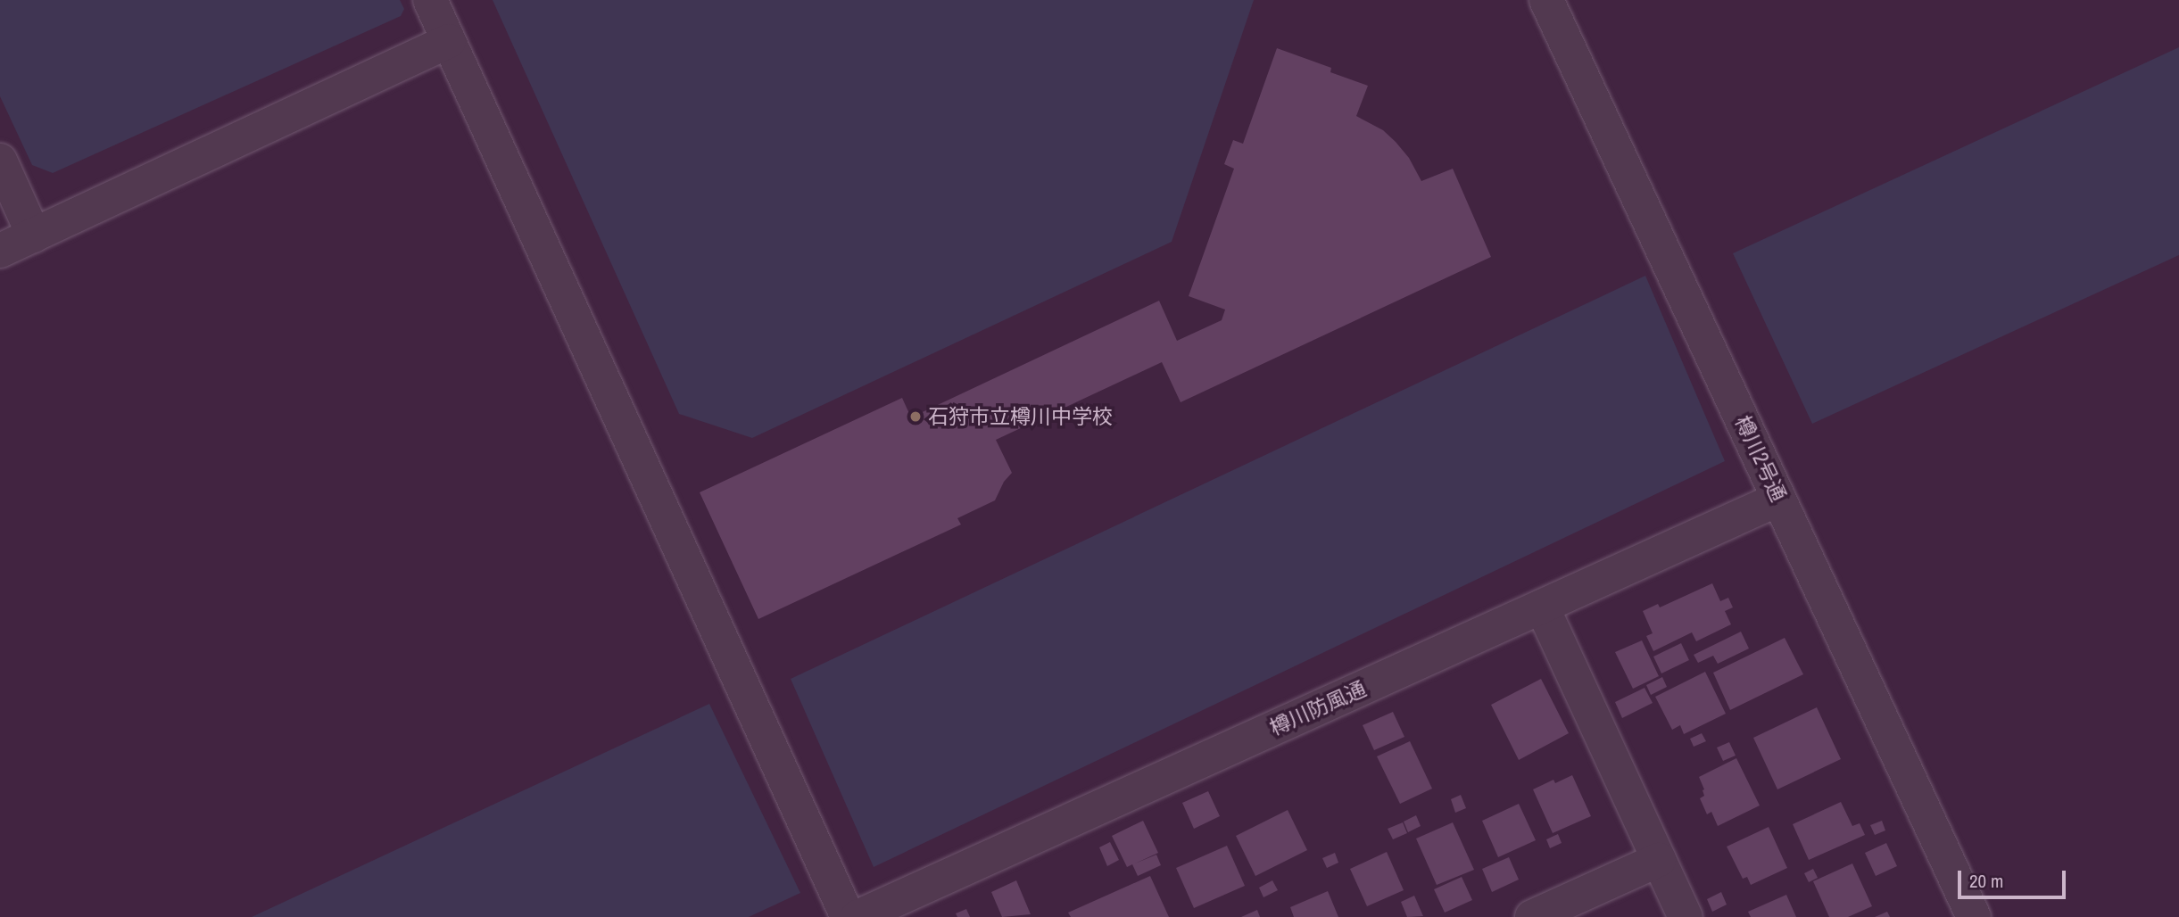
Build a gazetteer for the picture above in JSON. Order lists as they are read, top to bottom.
{
  "streets": {
    "street": ["樽川2号通", "樽川防風通"]
  },
  "crossings": [
    ["樽川2号通", "樽川防風通"]
  ],
  "places": ["石狩市立樽川中学校"],
  "scale_bar": "20 m"
}
